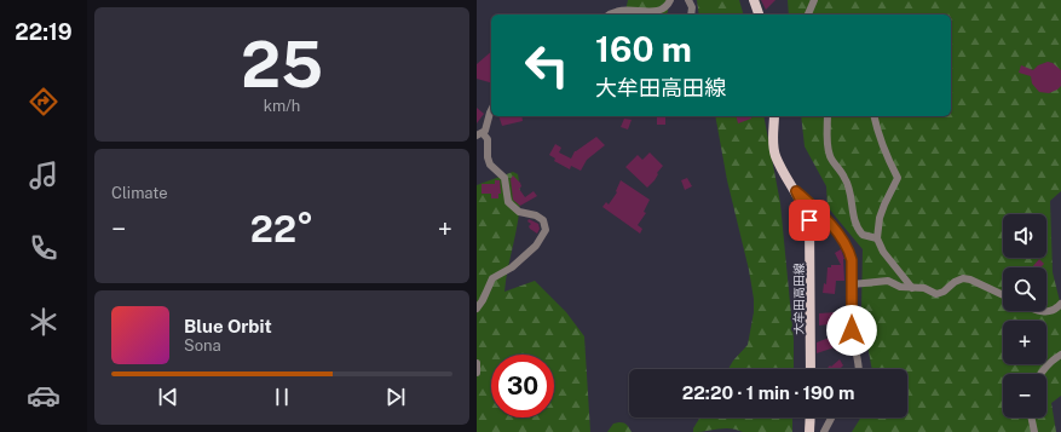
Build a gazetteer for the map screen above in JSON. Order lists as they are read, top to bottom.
{
  "streets": {
    "main road": ["大牟田高田線"]
  },
  "page": {
    "tabs": "22:19",
    "tile": [
      ["25", "km/h"],
      "Climate"
    ],
    "turn": ["160 m", "大牟田高田線"],
    "heat": ["−", "22°", "+"],
    "map_buttons": ["+", "−"],
    "song": ["Blue Orbit", "Sona"],
    "limit": "30",
    "trip": "22:20 · 1 min · 190 m"
  }
}
